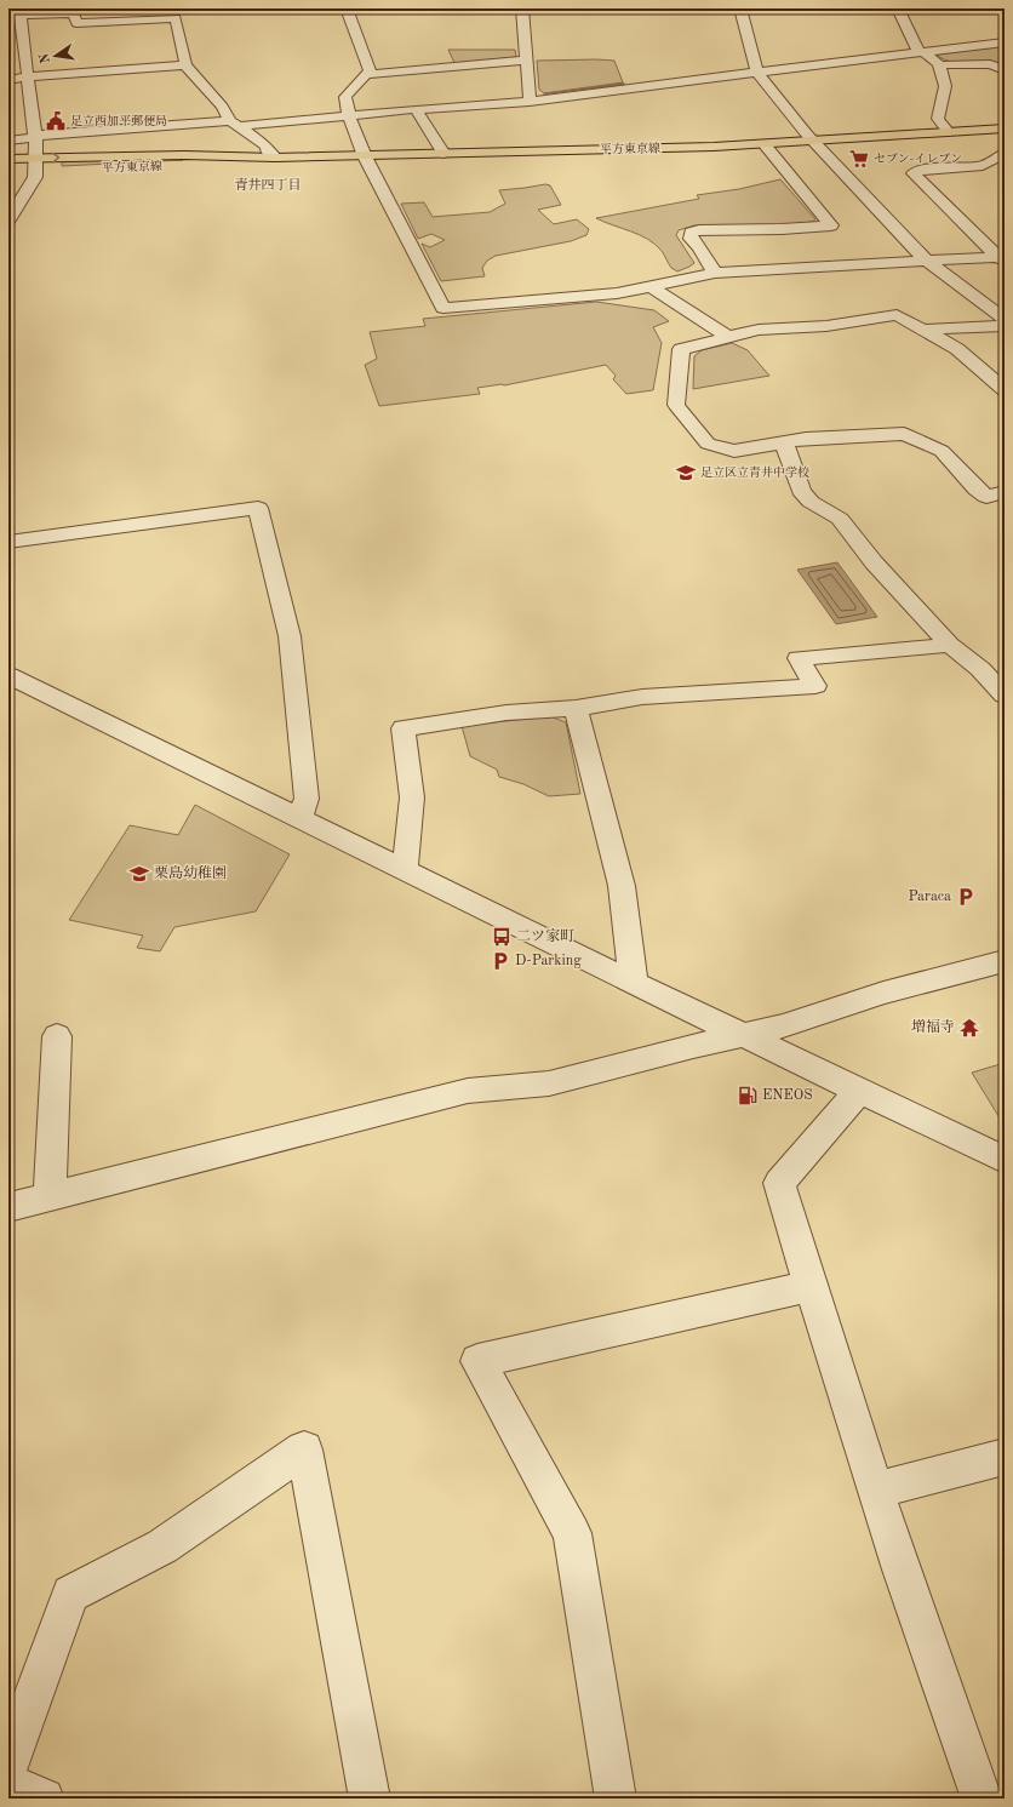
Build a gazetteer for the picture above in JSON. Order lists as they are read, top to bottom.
{
  "streets": {
    "main road": ["平方東京線"]
  },
  "districts": ["青井四丁目"],
  "places": {
    "public building": ["足立西加平郵便局"],
    "supermarket": ["セブン-イレブン"],
    "school or university": ["足立区立青井中学校", "栗島幼稚園"],
    "parking": ["Paraca", "D-Parking"],
    "bus stop": ["二ツ家町"],
    "temple": ["増福寺"],
    "fuel station": ["ENEOS"]
  },
  "north": "left"
}
